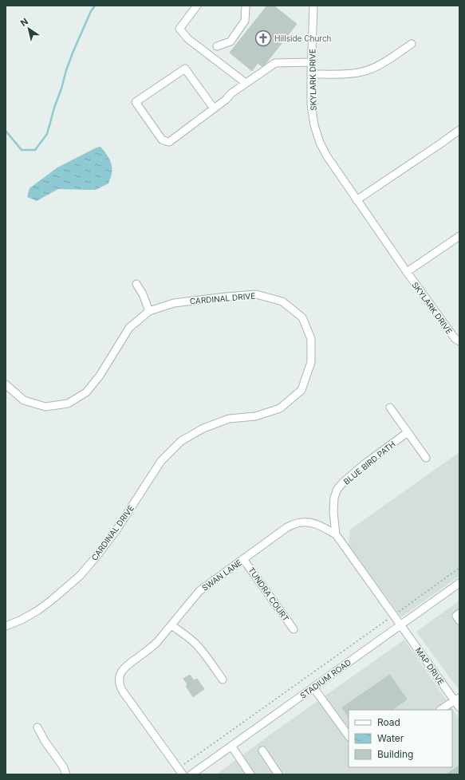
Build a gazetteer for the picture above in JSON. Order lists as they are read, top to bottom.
{
  "streets": {
    "street": [
      "SKYLARK DRIVE",
      "CARDINAL DRIVE",
      "BLUE BIRD PATH",
      "SWAN LANE",
      "TUNDRA COURT",
      "MAP DRIVE",
      "STADIUM ROAD"
    ]
  },
  "crossings": [
    ["BLUE BIRD PATH", "SWAN LANE"],
    ["SWAN LANE", "TUNDRA COURT"],
    ["SWAN LANE", "MAP DRIVE"],
    ["SWAN LANE", "STADIUM ROAD"],
    ["MAP DRIVE", "STADIUM ROAD"]
  ],
  "places": {
    "church": ["Hillside Church"]
  },
  "legend": ["Road", "Water", "Building"],
  "north": "top left"
}
